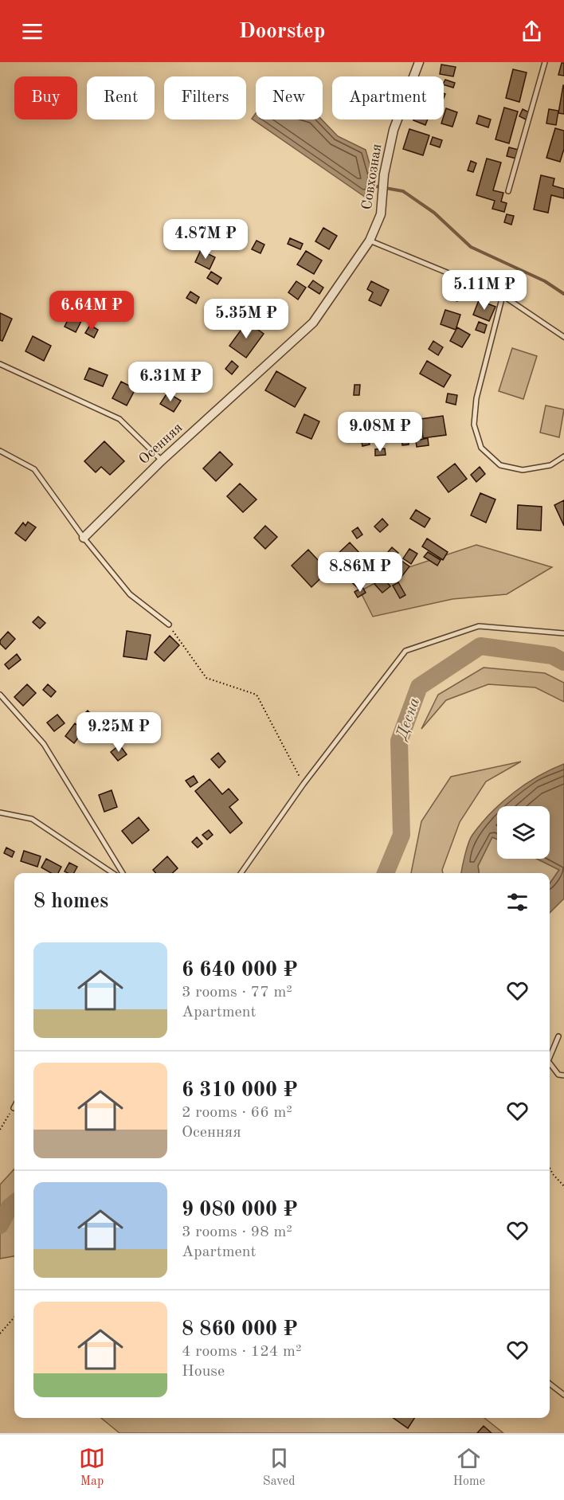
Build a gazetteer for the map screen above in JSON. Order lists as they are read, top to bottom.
{
  "streets": {
    "street": ["Совхозная", "Осенняя"]
  },
  "crossings": [
    ["Совхозная", "Осенняя"]
  ],
  "water": ["Десна"],
  "page": {
    "header": "Doorstep",
    "chip": [
      "Buy",
      "Rent",
      "Filters",
      "New",
      "Apartment"
    ],
    "price": [
      "4.87M ₽",
      "5.11M ₽",
      "6.64M ₽",
      "5.35M ₽",
      "6.31M ₽",
      "9.08M ₽",
      "8.86M ₽",
      "9.25M ₽"
    ],
    "heading": "8 homes",
    "list": [
      {
        "name": "6 640 000 ₽",
        "note": "3 rooms · 77 m² · Apartment"
      },
      {
        "name": "6 310 000 ₽",
        "note": "2 rooms · 66 m² · Осенняя"
      },
      {
        "name": "9 080 000 ₽",
        "note": "3 rooms · 98 m² · Apartment"
      },
      {
        "name": "8 860 000 ₽",
        "note": "4 rooms · 124 m² · House"
      }
    ],
    "tabs": ["Map", "Saved", "Home"]
  }
}
